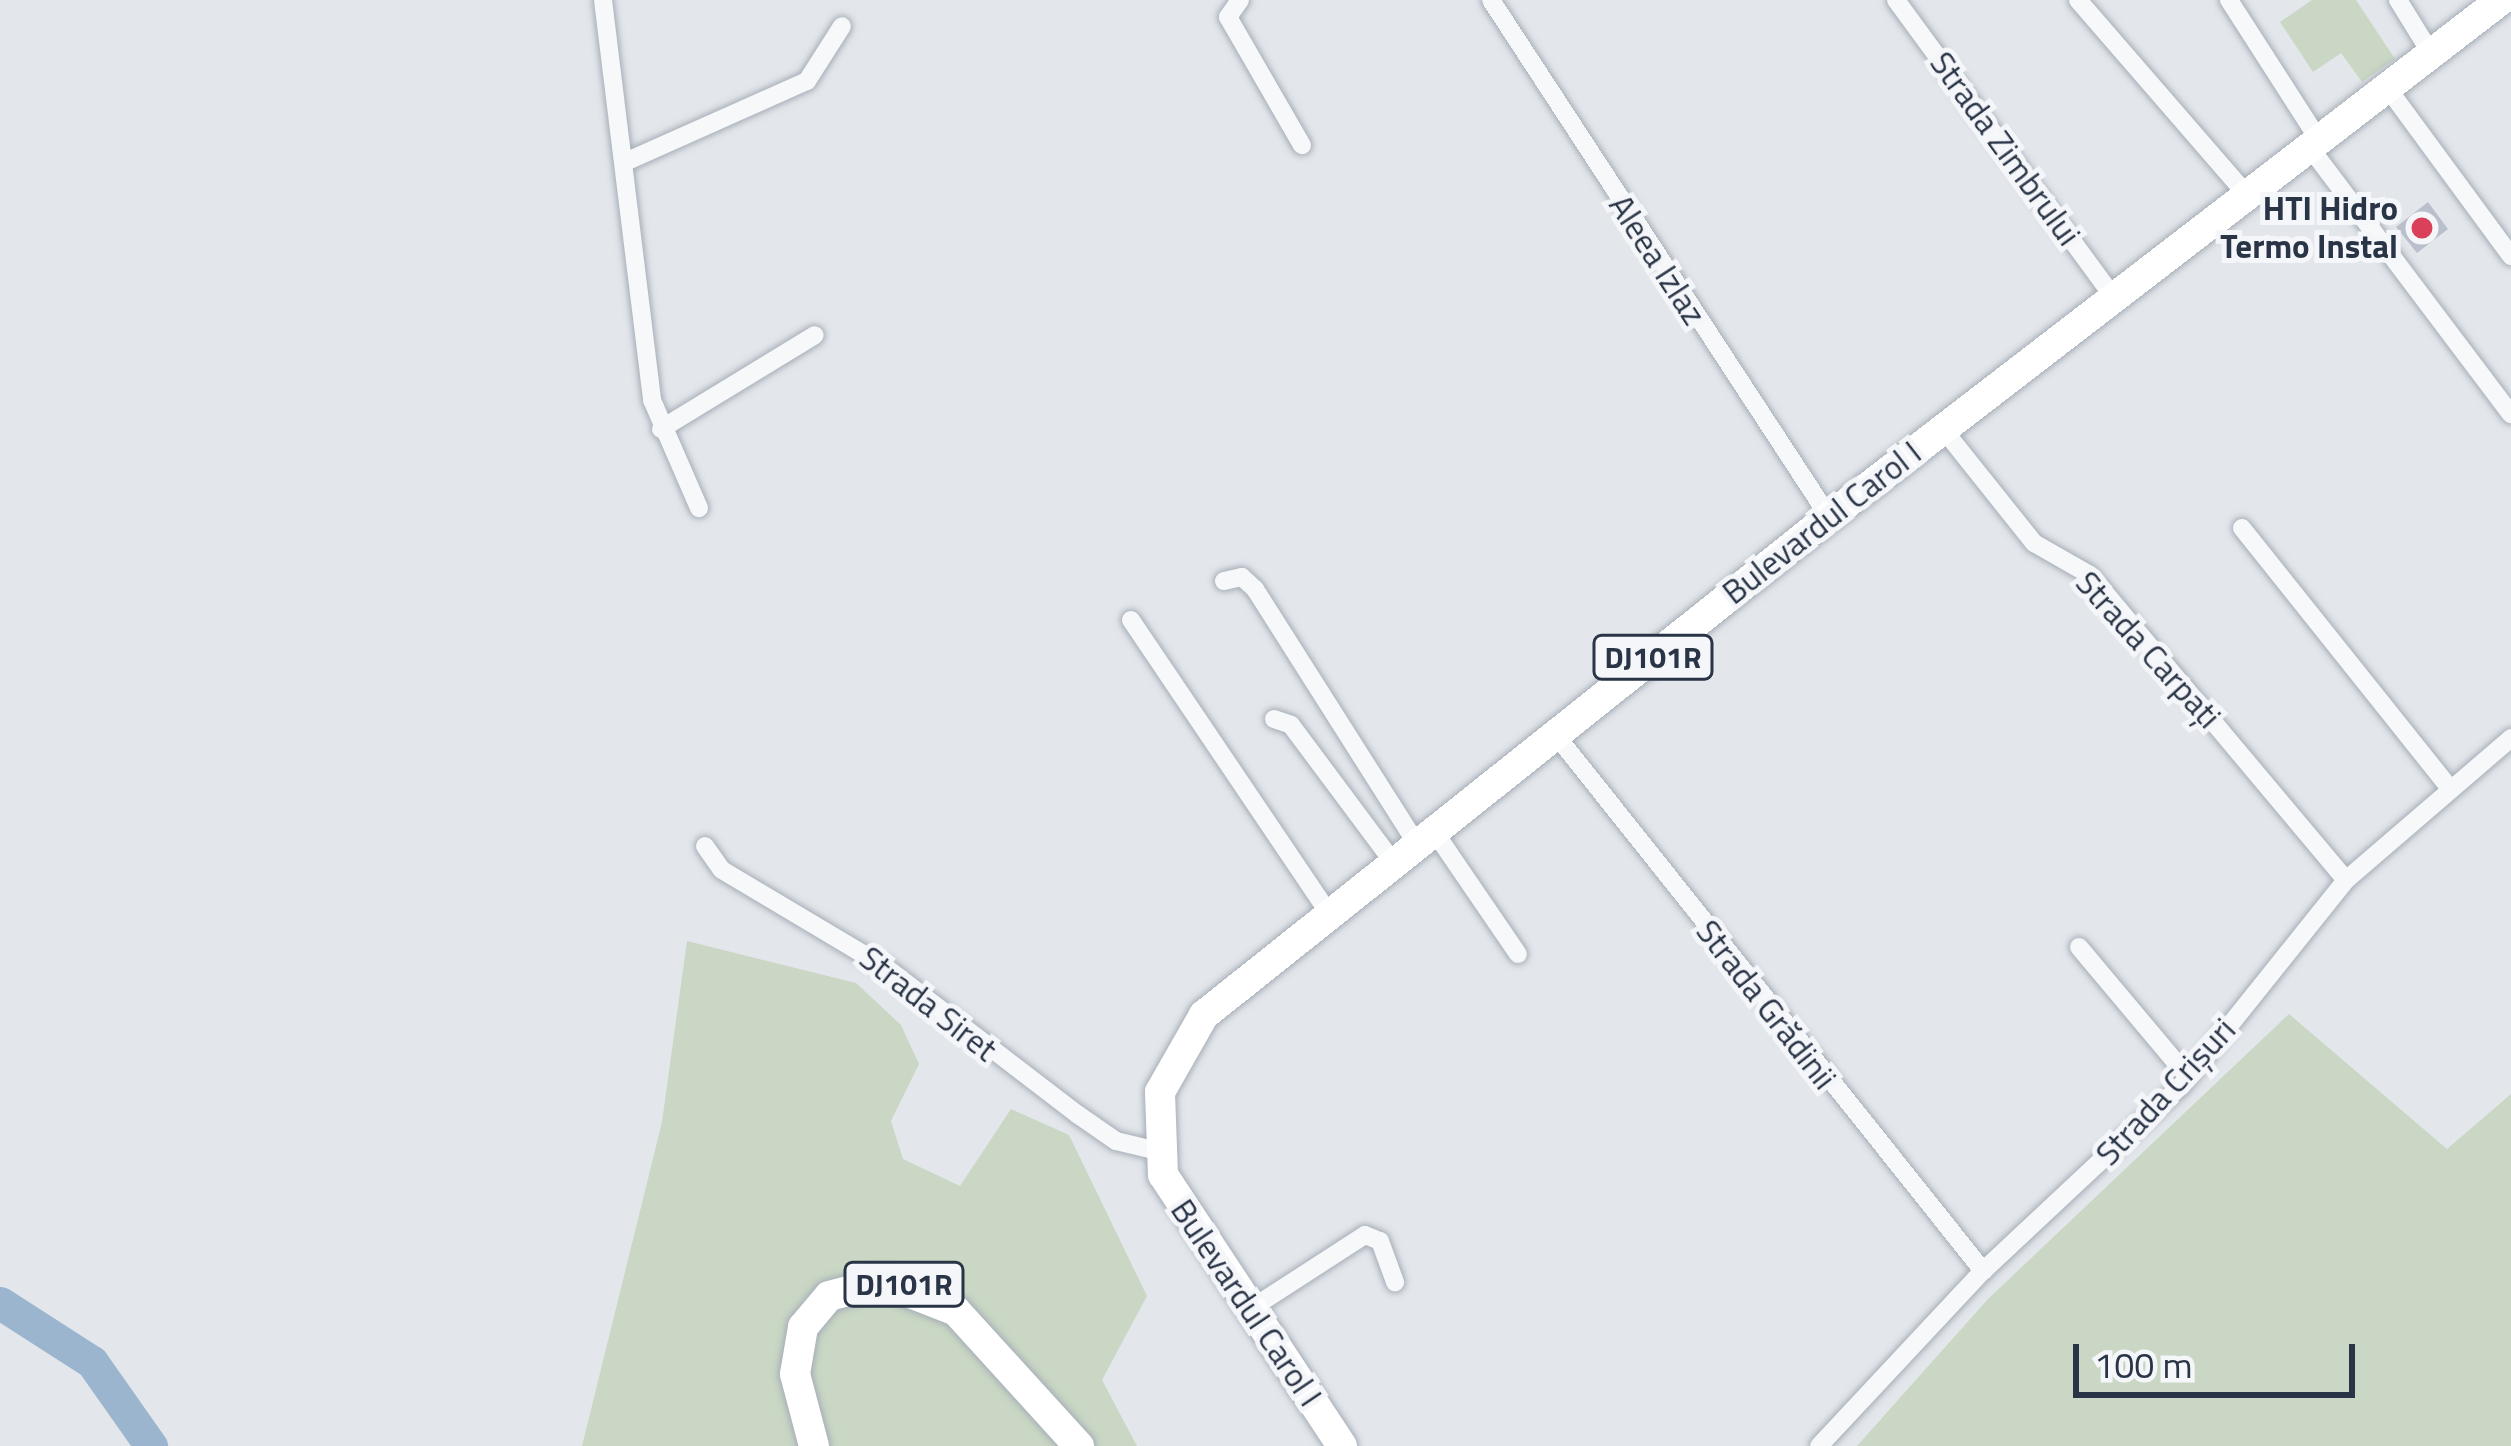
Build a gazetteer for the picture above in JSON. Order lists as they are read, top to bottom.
{
  "streets": {
    "main road": ["Bulevardul Carol I", "DJ101R"],
    "street": [
      "Strada Zimbrului",
      "Aleea Izlaz",
      "Strada Carpați",
      "Strada Siret",
      "Strada Grădinii",
      "Strada Crișuri"
    ]
  },
  "crossings": [
    ["Strada Zimbrului", "Bulevardul Carol I"],
    ["Aleea Izlaz", "Bulevardul Carol I"],
    ["Bulevardul Carol I", "Strada Carpați"],
    ["Bulevardul Carol I", "Strada Siret"],
    ["Bulevardul Carol I", "Strada Grădinii"],
    ["Strada Carpați", "Strada Crișuri"],
    ["Strada Grădinii", "Strada Crișuri"]
  ],
  "places": ["HTI Hidro Termo Instal"],
  "scale_bar": "100 m"
}
